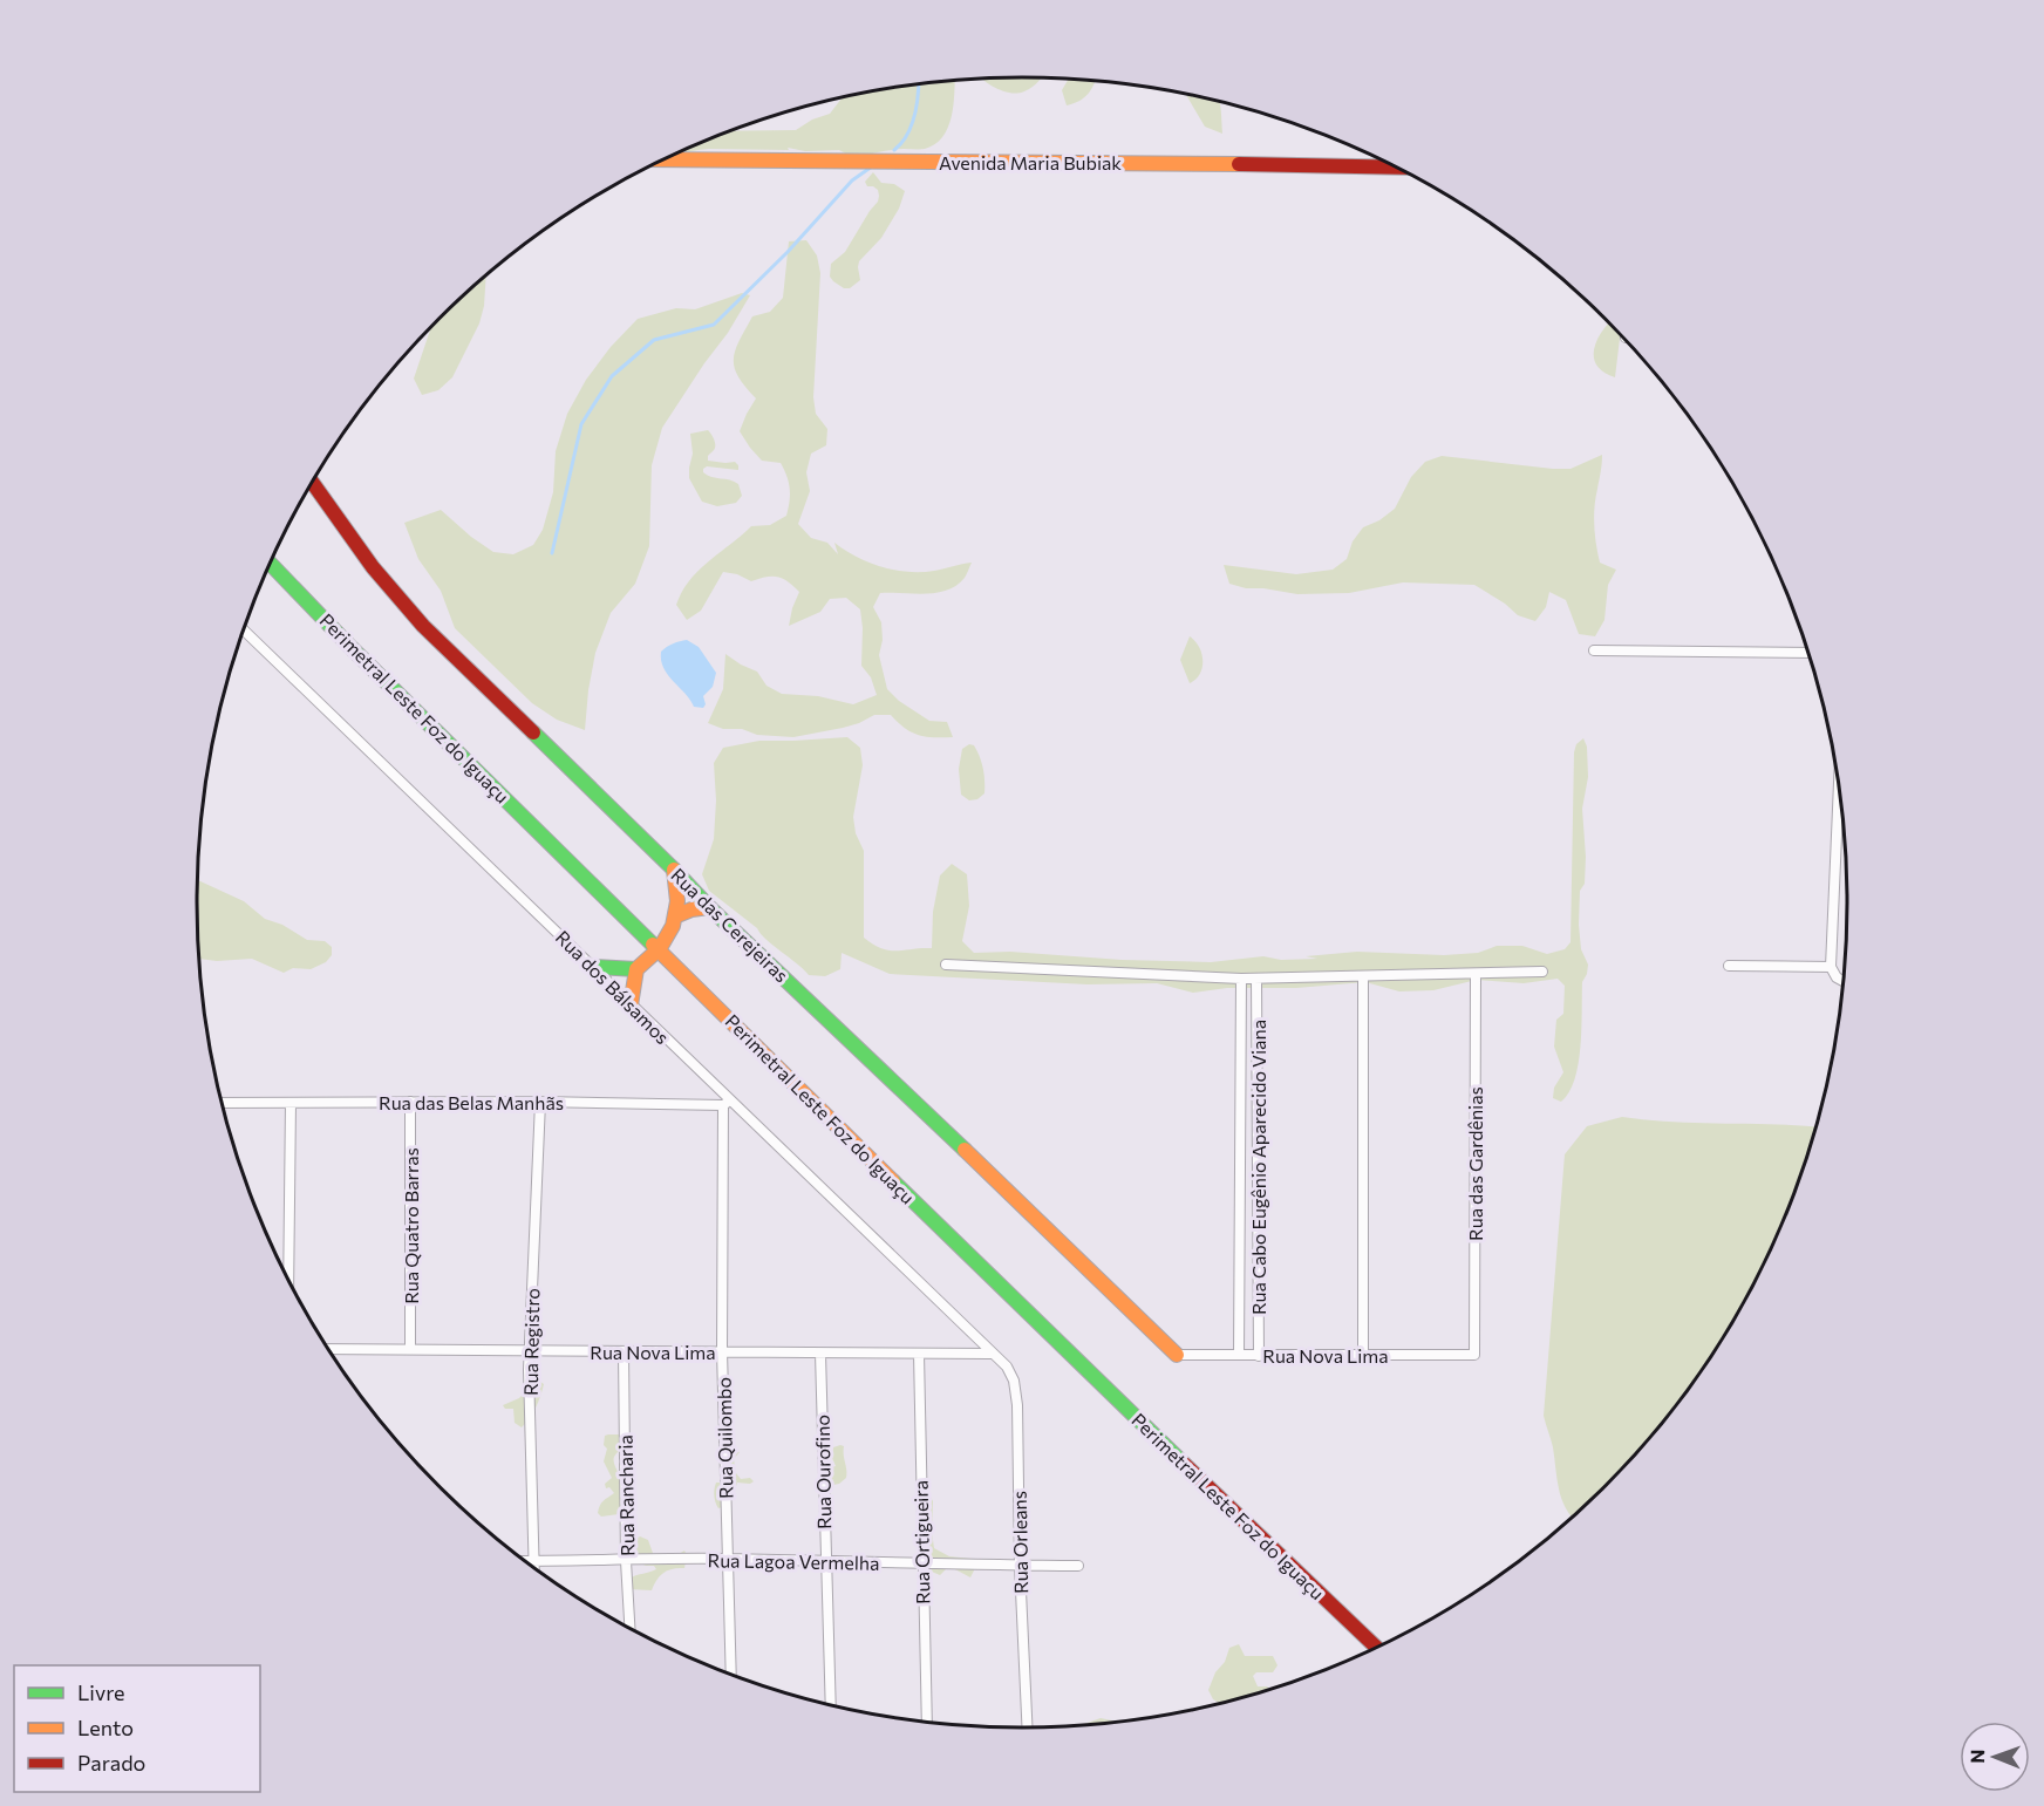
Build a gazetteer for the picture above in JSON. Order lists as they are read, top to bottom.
{
  "streets": {
    "main road": ["Avenida Maria Bubiak", "Perimetral Leste Foz do Iguaçu", "Rua das Cerejeiras"],
    "street": [
      "Rua dos Bálsamos",
      "Rua das Belas Manhãs",
      "Rua das Gardênias",
      "Rua Cabo Eugênio Aparecido Viana",
      "Rua Quatro Barras",
      "Rua Registro",
      "Rua Nova Lima",
      "Rua Quilombo",
      "Rua Ourofino",
      "Rua Rancharia",
      "Rua Ortigueira",
      "Rua Orleans",
      "Rua Lagoa Vermelha"
    ]
  },
  "crossings": [
    ["Rua das Cerejeiras", "Rua Nova Lima"],
    ["Rua dos Bálsamos", "Rua das Belas Manhãs"],
    ["Rua dos Bálsamos", "Rua Nova Lima"],
    ["Rua dos Bálsamos", "Rua Quilombo"],
    ["Rua dos Bálsamos", "Rua Orleans"],
    ["Rua das Belas Manhãs", "Rua Quatro Barras"],
    ["Rua das Belas Manhãs", "Rua Registro"],
    ["Rua das Belas Manhãs", "Rua Quilombo"],
    ["Rua das Gardênias", "Rua Nova Lima"],
    ["Rua Cabo Eugênio Aparecido Viana", "Rua Nova Lima"],
    ["Rua Quatro Barras", "Rua Nova Lima"],
    ["Rua Registro", "Rua Nova Lima"],
    ["Rua Registro", "Rua Lagoa Vermelha"],
    ["Rua Nova Lima", "Rua Quilombo"],
    ["Rua Nova Lima", "Rua Ourofino"],
    ["Rua Nova Lima", "Rua Rancharia"],
    ["Rua Nova Lima", "Rua Ortigueira"],
    ["Rua Nova Lima", "Rua Orleans"],
    ["Rua Quilombo", "Rua Lagoa Vermelha"],
    ["Rua Ourofino", "Rua Lagoa Vermelha"],
    ["Rua Rancharia", "Rua Lagoa Vermelha"],
    ["Rua Ortigueira", "Rua Lagoa Vermelha"],
    ["Rua Orleans", "Rua Lagoa Vermelha"]
  ],
  "legend": ["Livre", "Lento", "Parado"],
  "north": "left"
}
